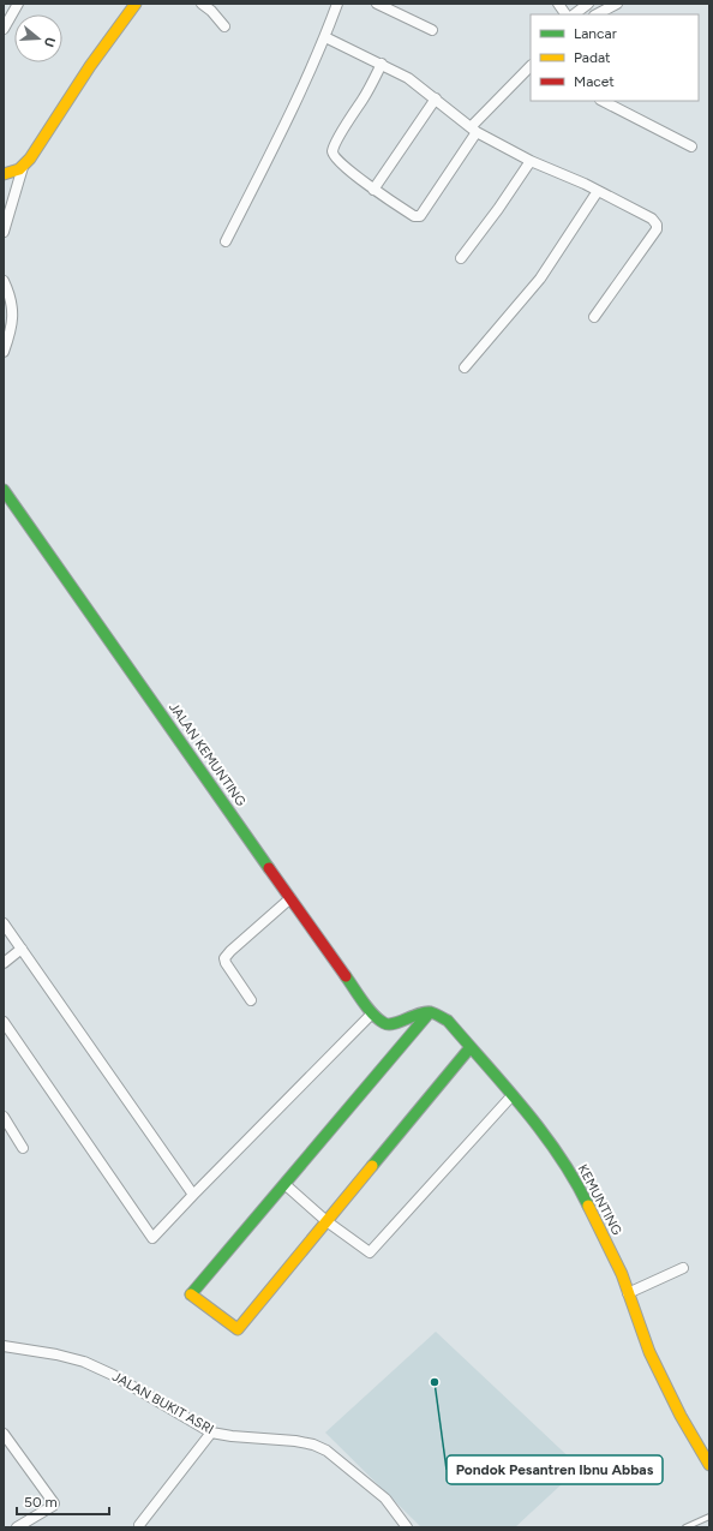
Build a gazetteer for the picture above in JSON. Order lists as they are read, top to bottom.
{
  "streets": {
    "street": ["JALAN KEMUNTING", "KEMUNTING", "JALAN BUKIT ASRI"]
  },
  "crossings": [
    ["JALAN KEMUNTING", "KEMUNTING"]
  ],
  "places": ["Pondok Pesantren Ibnu Abbas"],
  "legend": ["Lancar", "Padat", "Macet"],
  "scale_bar": "50 m",
  "north": "right"
}
